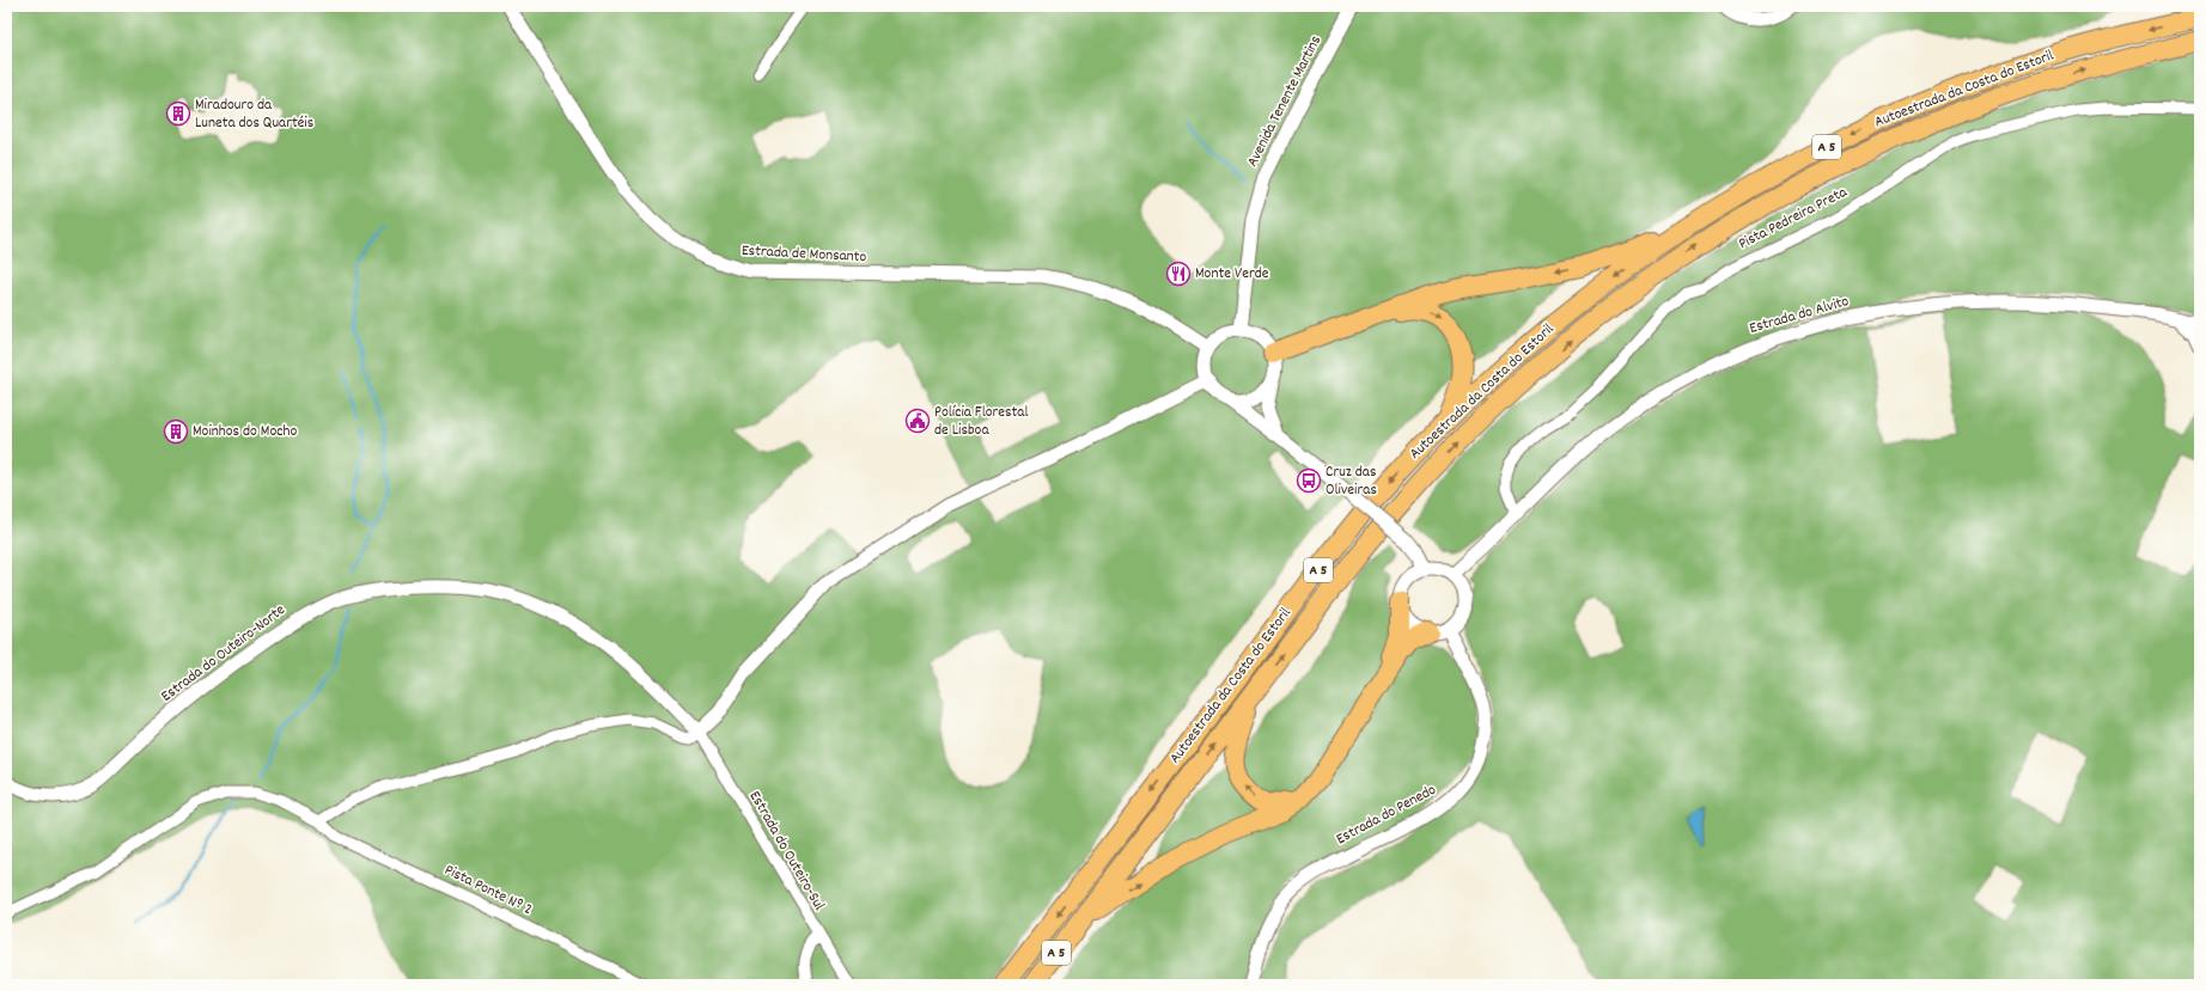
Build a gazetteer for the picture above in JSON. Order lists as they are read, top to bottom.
{
  "streets": {
    "highway": ["Autoestrada da Costa do Estoril", "A 5"],
    "street": [
      "Avenida Tenente Martins",
      "Pista Pedreira Preta",
      "Estrada de Monsanto",
      "Estrada do Alvito",
      "Estrada do Outeiro-Norte",
      "Estrada do Penedo",
      "Estrada do Outeiro-Sul",
      "Pista Ponte Nº 2"
    ]
  },
  "crossings": [
    ["Avenida Tenente Martins", "Estrada de Monsanto"],
    ["Pista Pedreira Preta", "Estrada do Alvito"],
    ["Estrada do Alvito", "Estrada do Penedo"],
    ["Estrada do Outeiro-Norte", "Estrada do Outeiro-Sul"]
  ],
  "places": {
    "building": ["Miradouro da Luneta dos Quartéis", "Moinhos do Mocho"],
    "restaurant": ["Monte Verde"],
    "public building": ["Polícia Florestal de Lisboa"],
    "bus stop": ["Cruz das Oliveiras"]
  }
}
